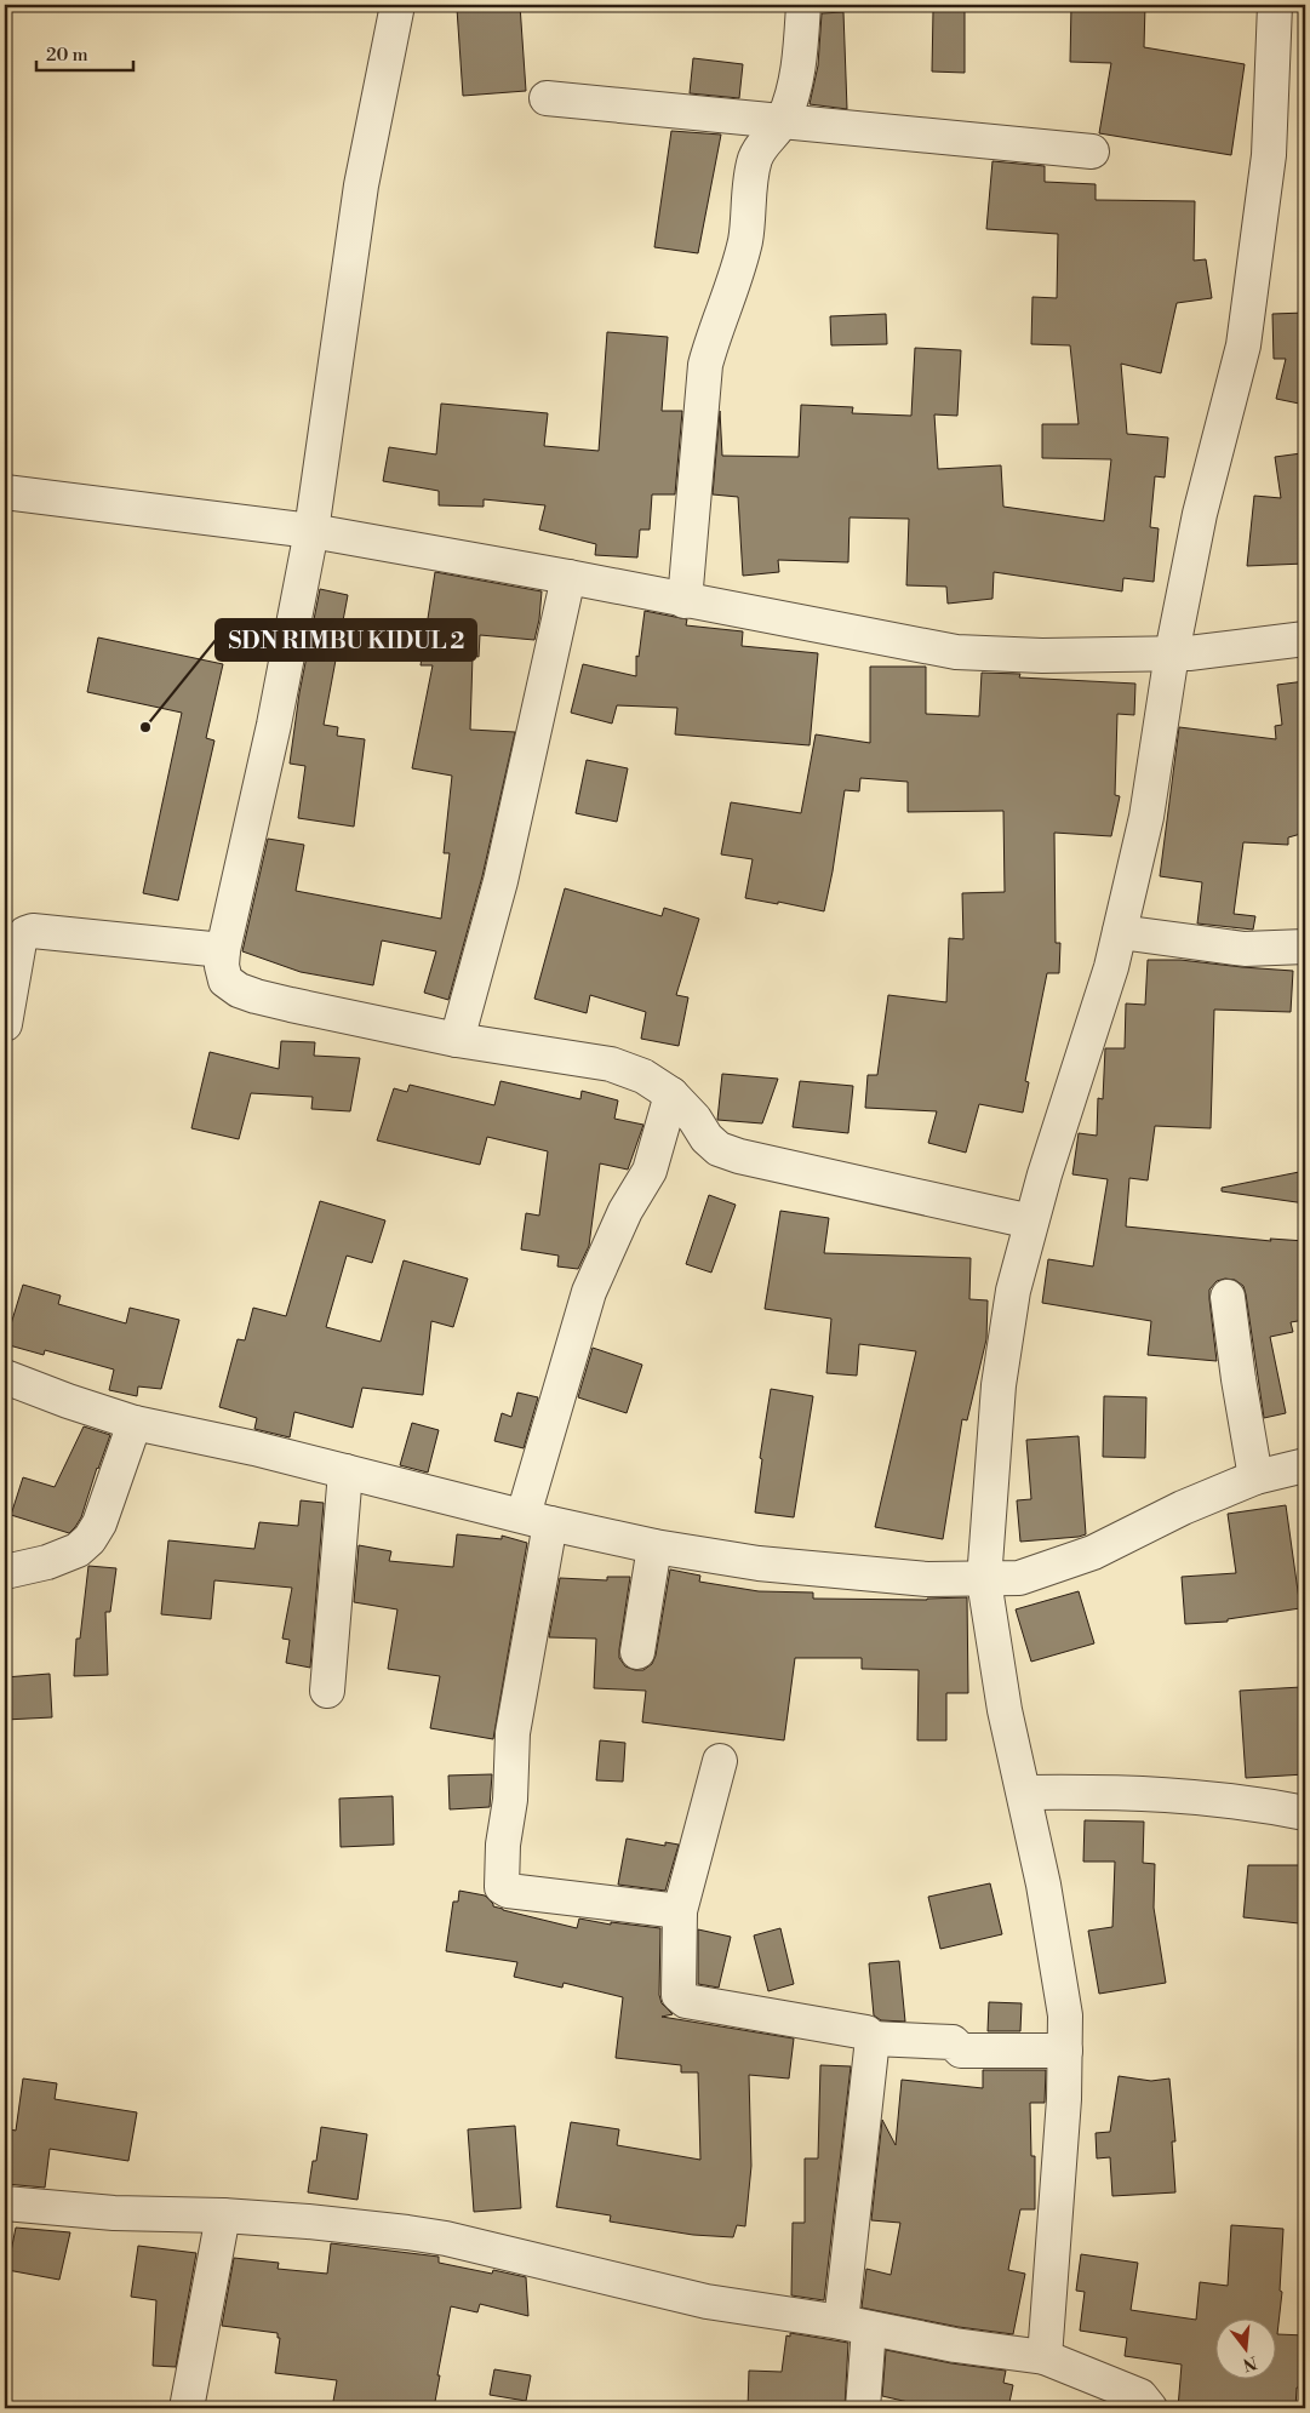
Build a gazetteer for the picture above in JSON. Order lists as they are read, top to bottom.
{
  "places": ["SDN RIMBU KIDUL 2"],
  "scale_bar": "20 m",
  "north": "bottom"
}
